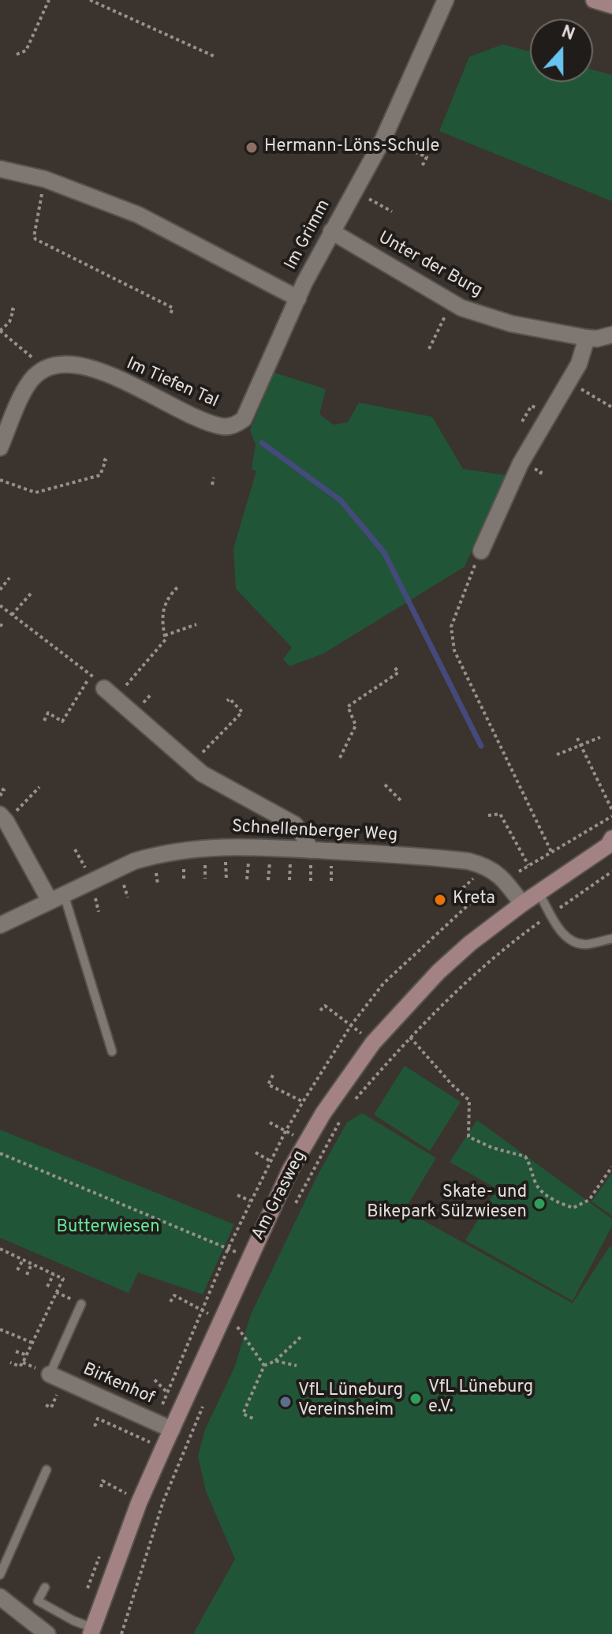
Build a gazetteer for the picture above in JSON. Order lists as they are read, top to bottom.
{
  "streets": {
    "main road": ["Am Grasweg"],
    "street": [
      "Im Grimm",
      "Unter der Burg",
      "Im Tiefen Tal",
      "Schnellenberger Weg",
      "Birkenhof"
    ]
  },
  "crossings": [
    ["Im Grimm", "Unter der Burg"],
    ["Im Grimm", "Im Tiefen Tal"],
    ["Schnellenberger Weg", "Am Grasweg"],
    ["Am Grasweg", "Birkenhof"]
  ],
  "parks": ["Butterwiesen"],
  "places": [
    "Hermann-Löns-Schule",
    "Kreta",
    "Skate- und Bikepark Sülzwiesen",
    "VfL Lüneburg e.V.",
    "VfL Lüneburg Vereinsheim"
  ],
  "north": "top"
}
